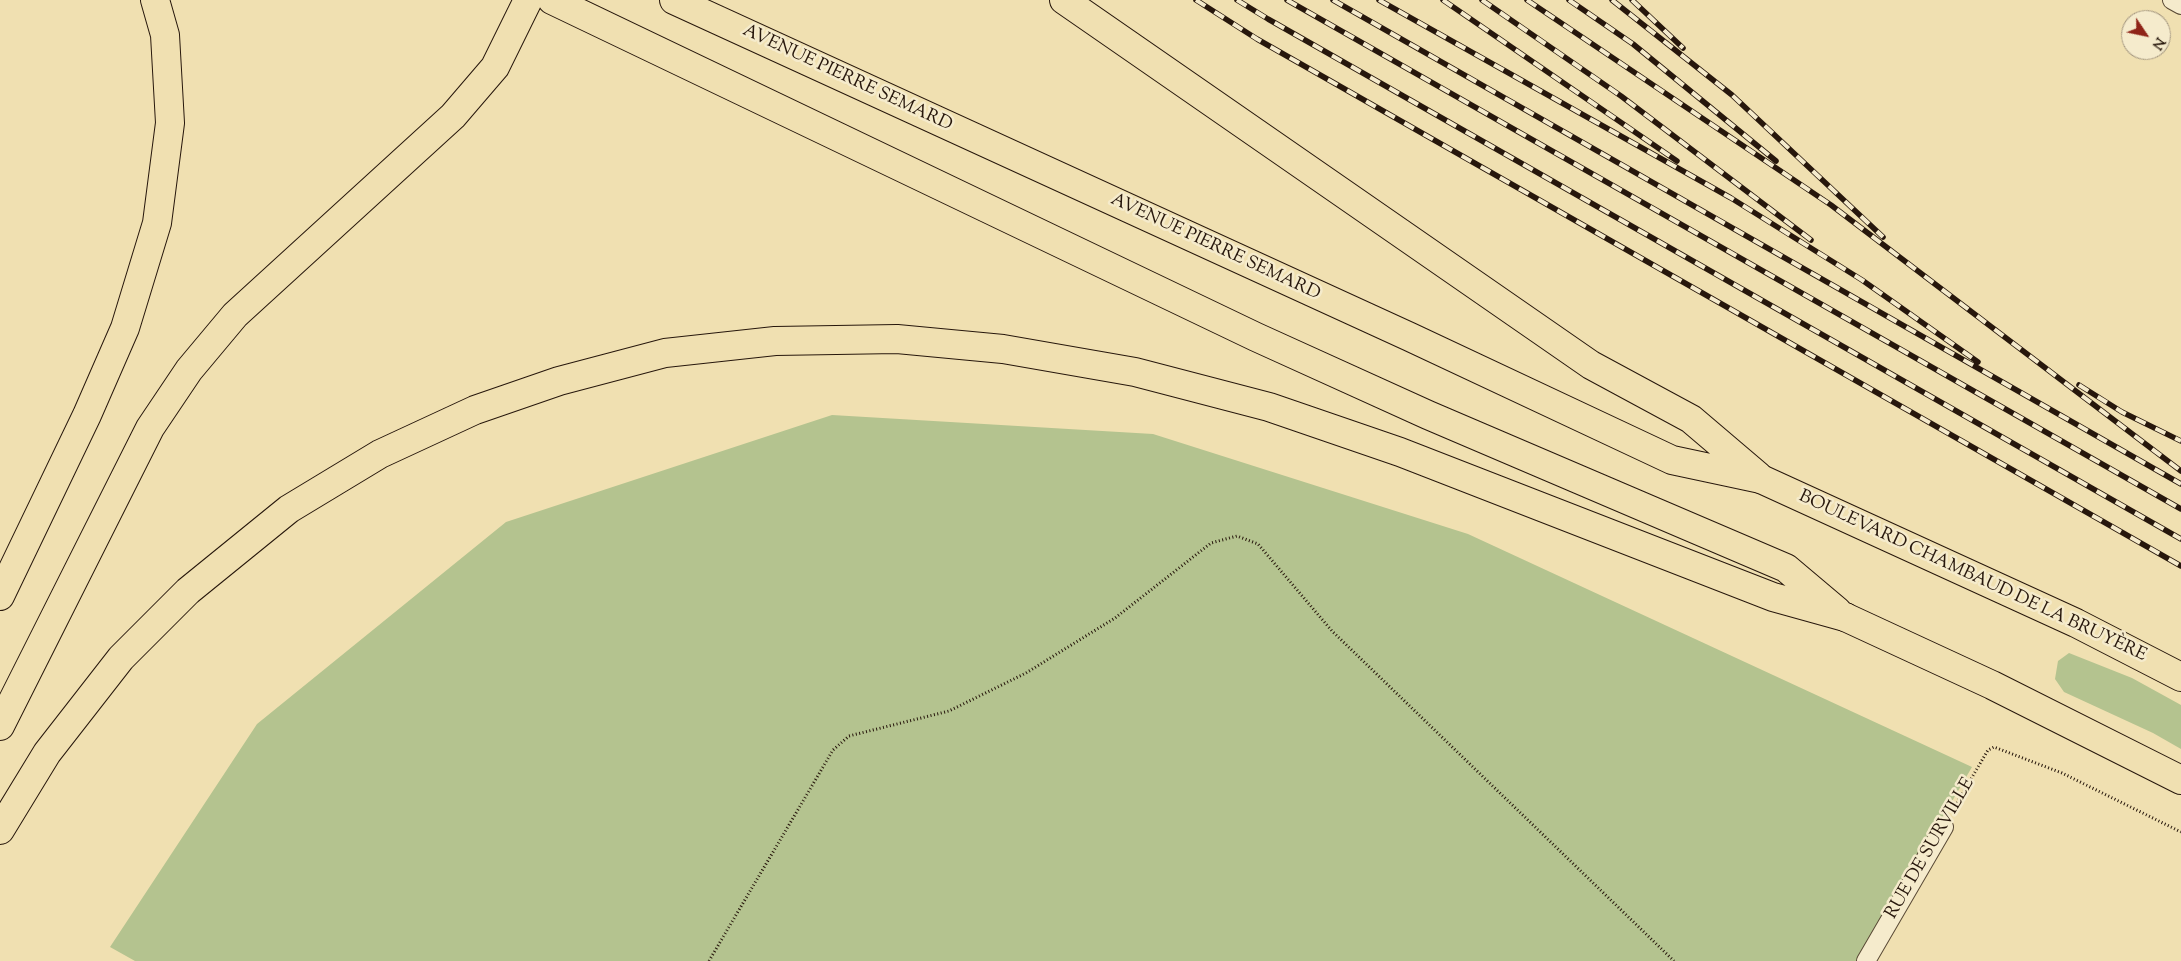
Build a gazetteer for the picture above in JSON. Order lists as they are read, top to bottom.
{
  "streets": {
    "main road": ["AVENUE PIERRE SEMARD", "BOULEVARD CHAMBAUD DE LA BRUYÈRE"],
    "lane": ["RUE DE SURVILLE"]
  },
  "crossings": [
    ["AVENUE PIERRE SEMARD", "BOULEVARD CHAMBAUD DE LA BRUYÈRE"]
  ],
  "north": "bottom right"
}
